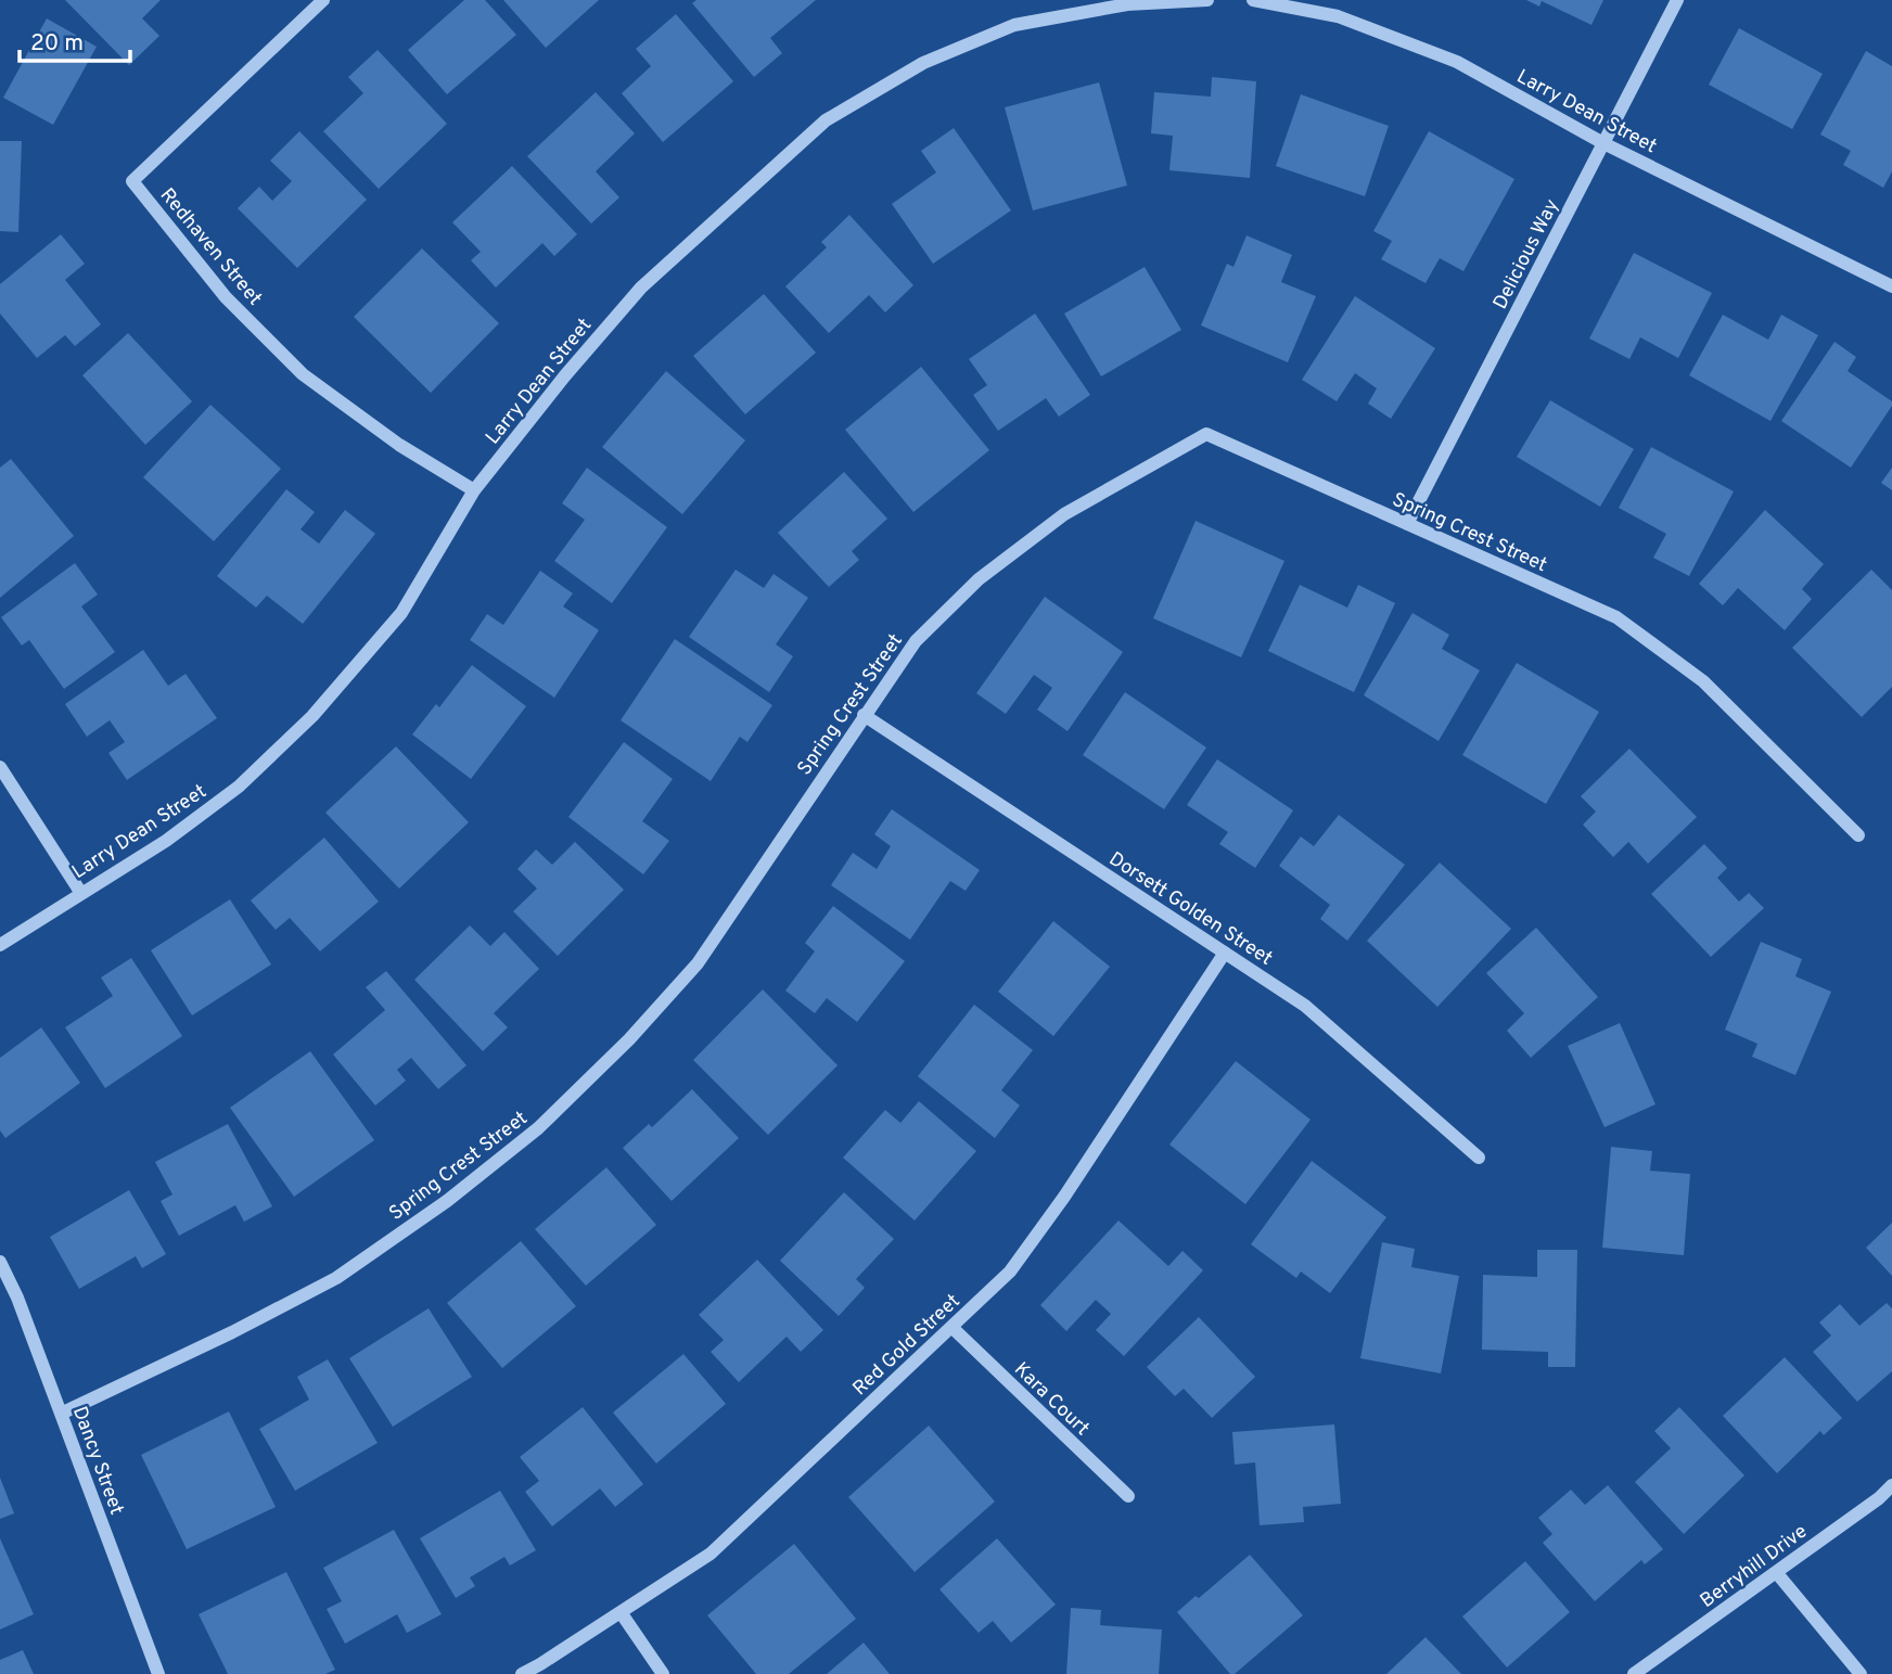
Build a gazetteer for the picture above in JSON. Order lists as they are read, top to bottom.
{
  "streets": {
    "street": [
      "Larry Dean Street",
      "Redhaven Street",
      "Delicious Way",
      "Spring Crest Street",
      "Dorsett Golden Street",
      "Red Gold Street",
      "Kara Court",
      "Dancy Street",
      "Berryhill Drive"
    ]
  },
  "crossings": [
    ["Larry Dean Street", "Redhaven Street"],
    ["Larry Dean Street", "Delicious Way"],
    ["Delicious Way", "Spring Crest Street"],
    ["Spring Crest Street", "Dorsett Golden Street"],
    ["Spring Crest Street", "Dancy Street"],
    ["Dorsett Golden Street", "Red Gold Street"],
    ["Red Gold Street", "Kara Court"]
  ],
  "scale_bar": "20 m"
}
